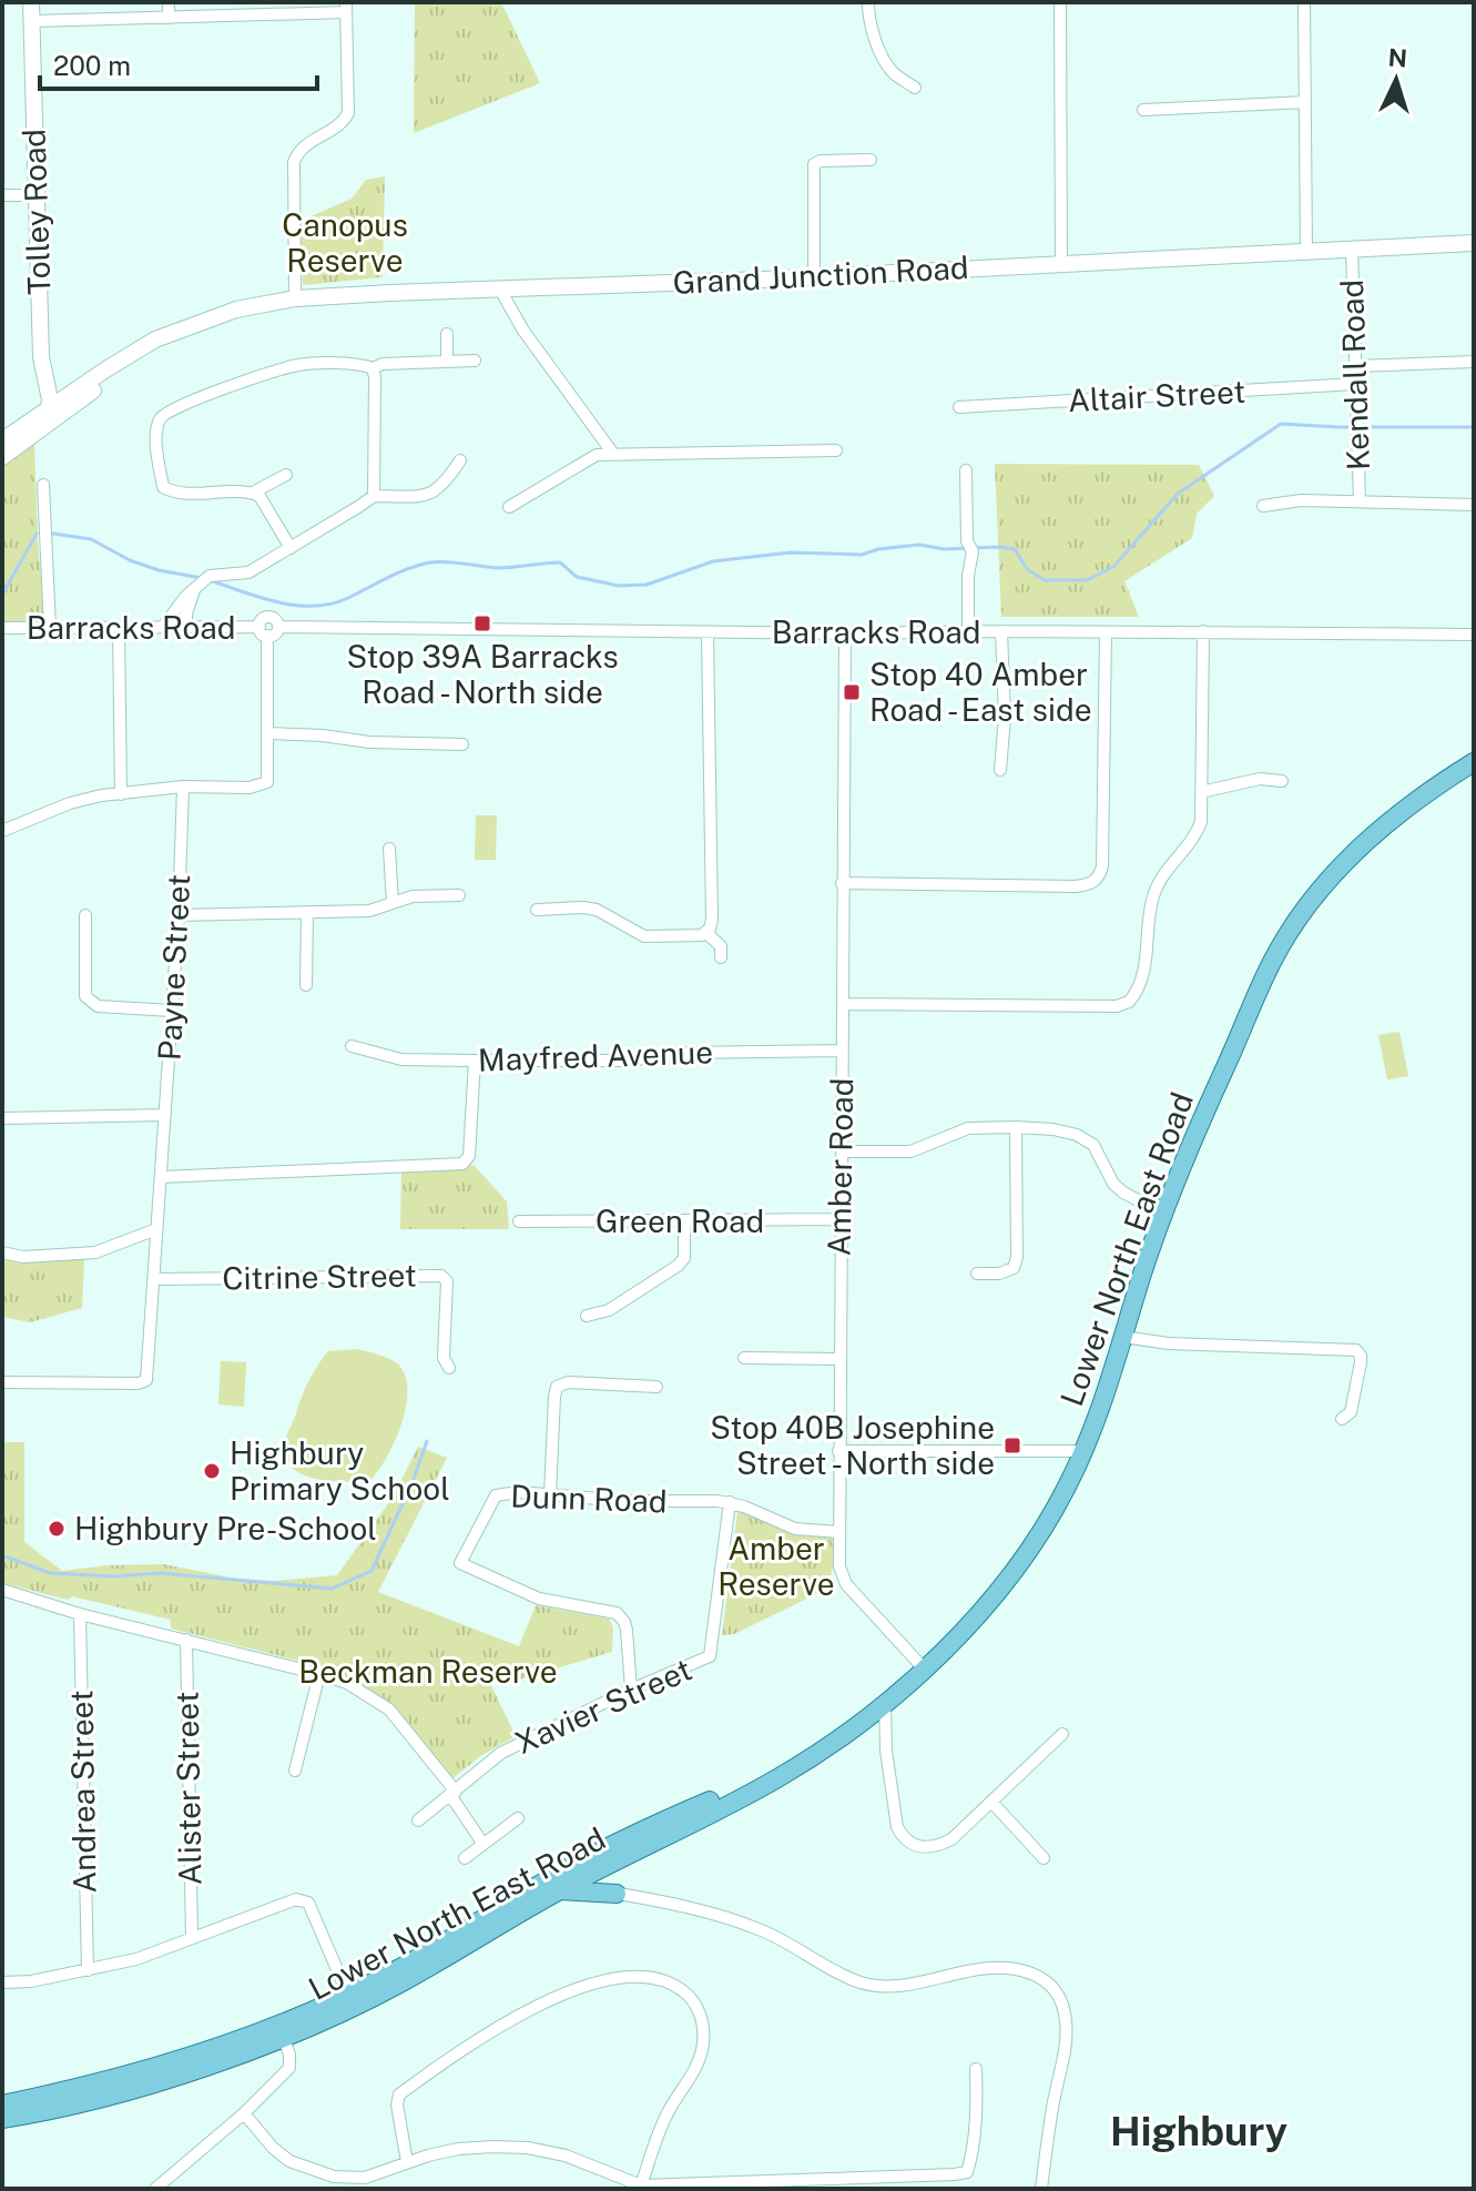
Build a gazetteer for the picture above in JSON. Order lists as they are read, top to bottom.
{
  "streets": {
    "main road": ["Tolley Road", "Grand Junction Road", "Lower North East Road"],
    "street": [
      "Kendall Road",
      "Altair Street",
      "Barracks Road",
      "Payne Street",
      "Mayfred Avenue",
      "Amber Road",
      "Green Road",
      "Citrine Street",
      "Dunn Road",
      "Xavier Street",
      "Alister Street",
      "Andrea Street"
    ]
  },
  "crossings": [
    ["Tolley Road", "Grand Junction Road"],
    ["Grand Junction Road", "Kendall Road"],
    ["Kendall Road", "Altair Street"],
    ["Barracks Road", "Amber Road"],
    ["Payne Street", "Citrine Street"],
    ["Mayfred Avenue", "Amber Road"],
    ["Amber Road", "Green Road"],
    ["Amber Road", "Lower North East Road"],
    ["Amber Road", "Dunn Road"],
    ["Dunn Road", "Xavier Street"]
  ],
  "districts": ["Highbury"],
  "parks": ["Canopus Reserve", "Amber Reserve", "Beckman Reserve"],
  "places": {
    "transit": ["Stop 39A Barracks Road - North side", "Stop 40 Amber Road - East side", "Stop 40B Josephine Street - North side"],
    "other": ["Highbury Primary School", "Highbury Pre-School"]
  },
  "scale_bar": "200 m",
  "north": "top"
}
